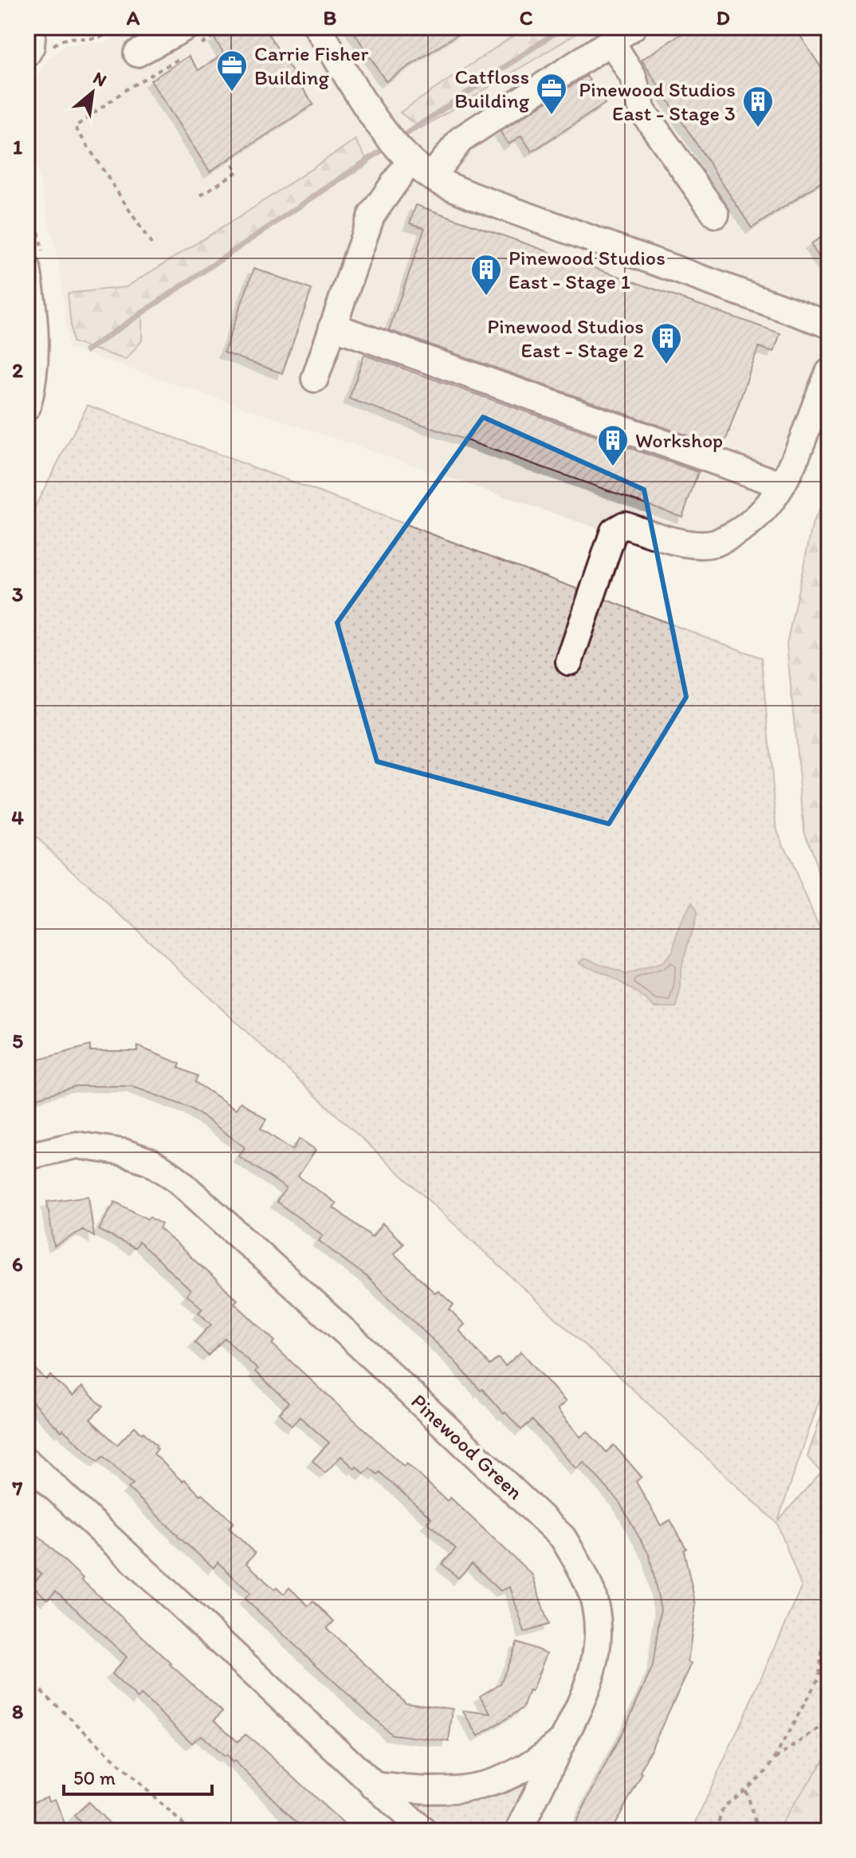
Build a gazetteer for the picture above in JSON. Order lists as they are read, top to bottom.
{
  "streets": {
    "street": ["Pinewood Green"]
  },
  "places": {
    "office": ["Carrie Fisher Building", "Catfloss Building"],
    "building": [
      "Pinewood Studios East - Stage 3",
      "Pinewood Studios East - Stage 1",
      "Pinewood Studios East - Stage 2",
      "Workshop"
    ]
  },
  "scale_bar": "50 m",
  "north": "top right",
  "grid": {
    "columns": [
      "A",
      "B",
      "C",
      "D"
    ],
    "rows": [
      "1",
      "2",
      "3",
      "4",
      "5",
      "6",
      "7",
      "8"
    ]
  }
}
